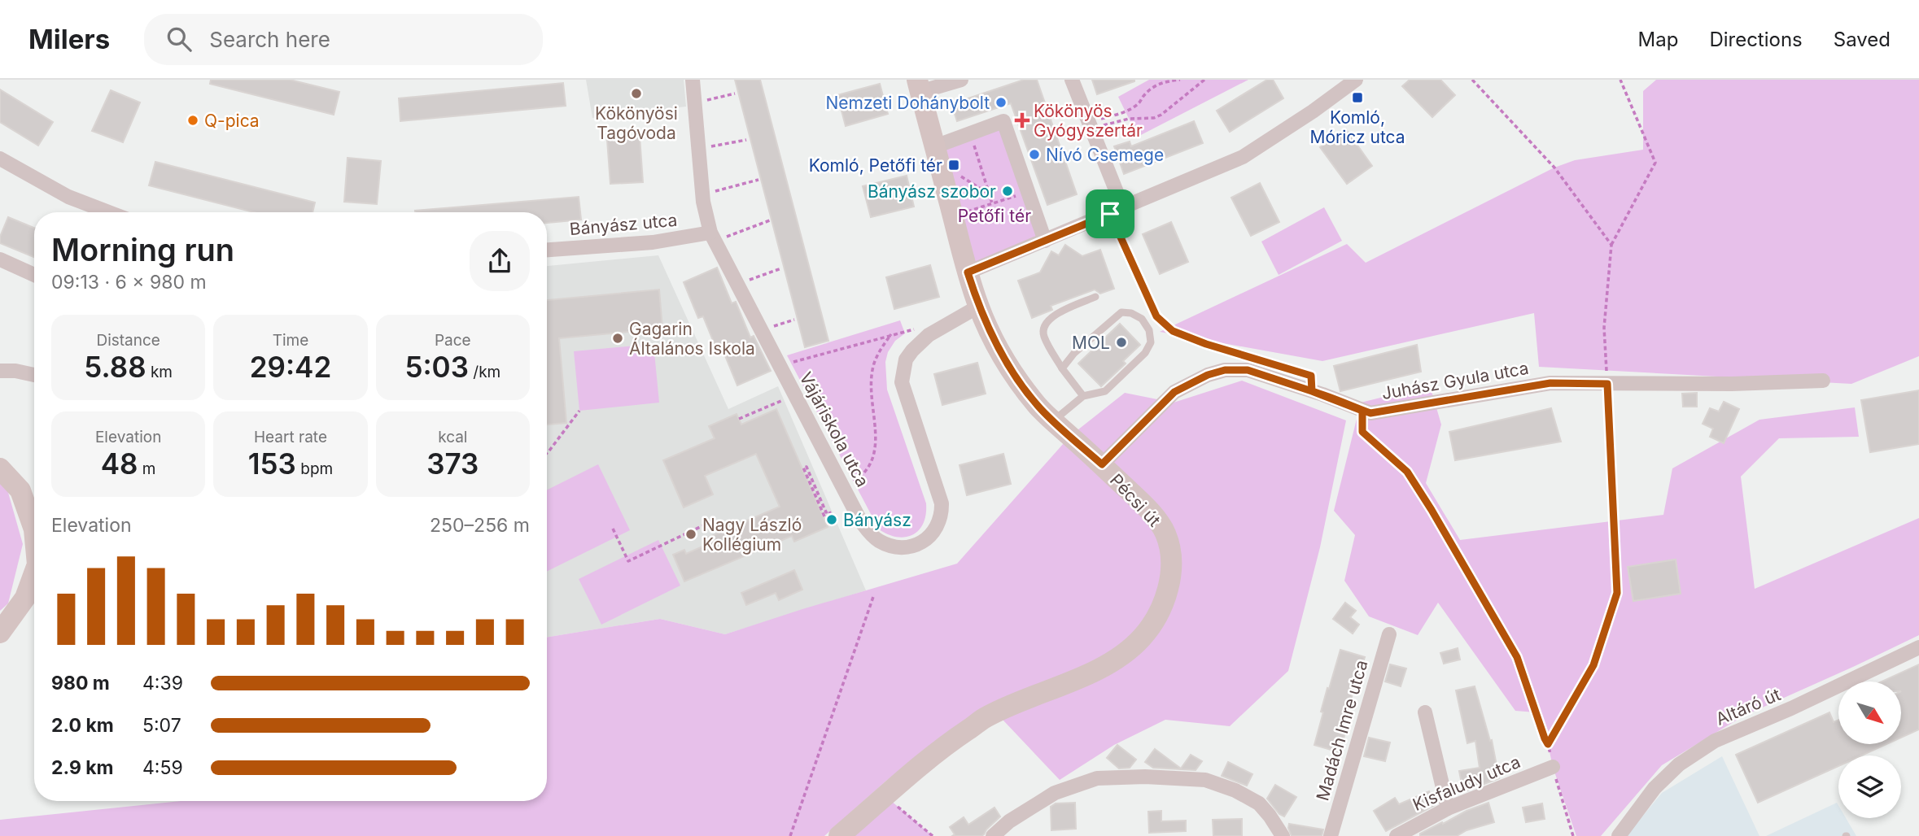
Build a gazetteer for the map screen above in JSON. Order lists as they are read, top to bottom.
{
  "streets": {
    "main road": ["Pécsi út"],
    "street": [
      "Bányász utca",
      "Juhász Gyula utca",
      "Vájáriskola utca",
      "Altáró út",
      "Madách Imre utca",
      "Kisfaludy utca"
    ]
  },
  "crossings": [
    ["Bányász utca", "Vájáriskola utca"],
    ["Juhász Gyula utca", "Pécsi út"],
    ["Vájáriskola utca", "Pécsi út"]
  ],
  "parks": ["Petőfi tér"],
  "places": {
    "other": [
      "Kökönyösi Tagóvoda",
      "Nemzeti Dohánybolt",
      "Q-pica",
      "Nívó Csemege",
      "Bányász szobor",
      "Gagarin Általános Iskola",
      "MOL",
      "Bányász",
      "Nagy László Kollégium"
    ],
    "transit": ["Komló, Móricz utca", "Komló, Petőfi tér"],
    "health": ["Kökönyös Gyógyszertár"]
  },
  "north": "bottom right",
  "page": {
    "header": "Milers",
    "search": "Search here",
    "nav": ["Map", "Directions", "Saved"],
    "heading": ["Morning run", "09:13 · 6 × 980 m"],
    "stats": [
      ["Distance", "5.88 km"],
      ["Time", "29:42"],
      ["Pace", "5:03 /km"],
      ["Elevation", "48 m"],
      ["Heart rate", "153 bpm"],
      ["kcal", "373"]
    ],
    "chart": ["Elevation", "250–256 m"],
    "list": [
      {
        "name": "980 m",
        "note": "4:39"
      },
      {
        "name": "2.0 km",
        "note": "5:07"
      },
      {
        "name": "2.9 km",
        "note": "4:59"
      }
    ]
  }
}
